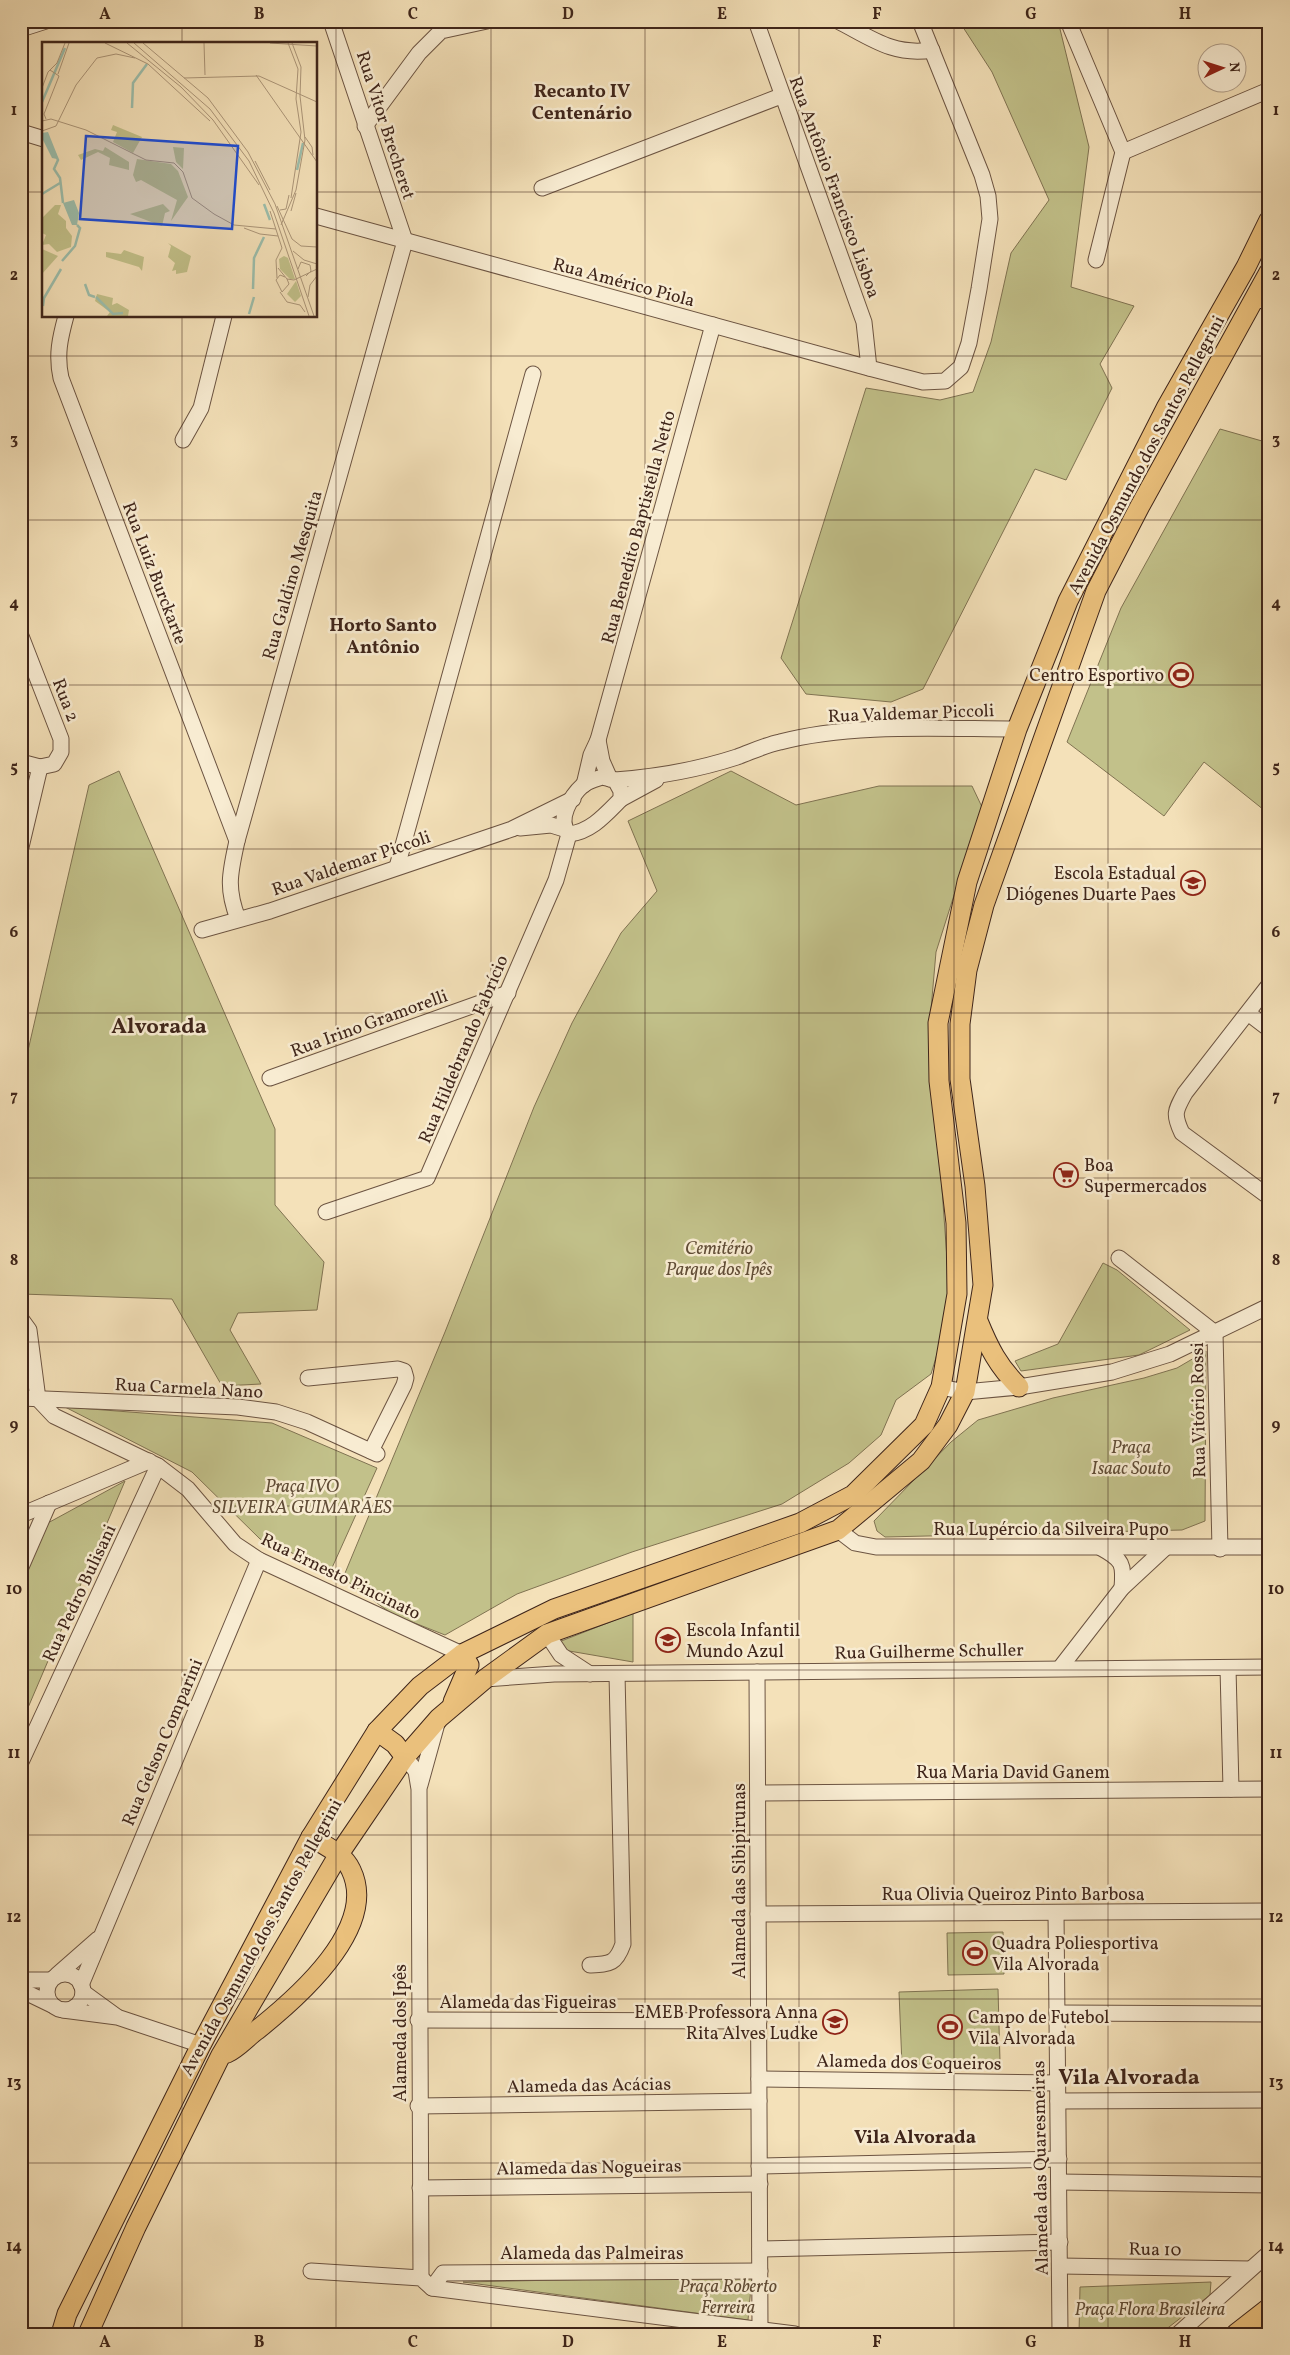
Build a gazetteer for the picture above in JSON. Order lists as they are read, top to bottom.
{
  "streets": {
    "main road": ["Avenida Osmundo dos Santos Pellegrini"],
    "street": [
      "Rua Vitor Brecheret",
      "Rua Antônio Francisco Lisboa",
      "Rua Américo Piola",
      "Rua Benedito Baptistella Netto",
      "Rua Luiz Burckarte",
      "Rua Galdino Mesquita",
      "Rua 2",
      "Rua Valdemar Piccoli",
      "Rua Irino Gramorelli",
      "Rua Hildebrando Fabrício",
      "Rua Carmela Nano",
      "Rua Vitório Rossi",
      "Rua Lupércio da Silveira Pupo",
      "Rua Ernesto Pincinato",
      "Rua Pedro Bulisani",
      "Rua Guilherme Schuller",
      "Rua Gelson Comparini",
      "Rua Maria David Ganem",
      "Alameda das Sibipirunas",
      "Rua Olivia Queiroz Pinto Barbosa",
      "Alameda das Figueiras",
      "Alameda dos Ipês",
      "Alameda dos Coqueiros",
      "Alameda das Acácias",
      "Alameda das Nogueiras",
      "Alameda das Quaresmeiras",
      "Rua 10",
      "Alameda das Palmeiras"
    ]
  },
  "crossings": [
    ["Rua Vitor Brecheret", "Rua Américo Piola"],
    ["Rua Vitor Brecheret", "Rua Galdino Mesquita"],
    ["Rua Antônio Francisco Lisboa", "Rua Américo Piola"],
    ["Rua Américo Piola", "Rua Benedito Baptistella Netto"],
    ["Rua Américo Piola", "Rua Galdino Mesquita"],
    ["Avenida Osmundo dos Santos Pellegrini", "Rua Valdemar Piccoli"],
    ["Avenida Osmundo dos Santos Pellegrini", "Rua Lupércio da Silveira Pupo"],
    ["Avenida Osmundo dos Santos Pellegrini", "Rua Ernesto Pincinato"],
    ["Avenida Osmundo dos Santos Pellegrini", "Rua Guilherme Schuller"],
    ["Avenida Osmundo dos Santos Pellegrini", "Alameda dos Ipês"],
    ["Rua Benedito Baptistella Netto", "Rua Valdemar Piccoli"],
    ["Rua Luiz Burckarte", "Rua Galdino Mesquita"],
    ["Rua Galdino Mesquita", "Rua Valdemar Piccoli"],
    ["Rua Valdemar Piccoli", "Rua Hildebrando Fabrício"],
    ["Rua Irino Gramorelli", "Rua Hildebrando Fabrício"],
    ["Rua Carmela Nano", "Rua Ernesto Pincinato"],
    ["Rua Vitório Rossi", "Rua Lupércio da Silveira Pupo"],
    ["Rua Ernesto Pincinato", "Rua Pedro Bulisani"],
    ["Rua Ernesto Pincinato", "Rua Gelson Comparini"],
    ["Rua Guilherme Schuller", "Alameda das Sibipirunas"],
    ["Rua Maria David Ganem", "Alameda das Sibipirunas"],
    ["Alameda das Sibipirunas", "Rua Olivia Queiroz Pinto Barbosa"],
    ["Alameda das Sibipirunas", "Alameda das Figueiras"],
    ["Alameda das Sibipirunas", "Alameda dos Coqueiros"],
    ["Alameda das Sibipirunas", "Alameda das Acácias"],
    ["Alameda das Sibipirunas", "Alameda das Nogueiras"],
    ["Alameda das Sibipirunas", "Alameda das Palmeiras"],
    ["Rua Olivia Queiroz Pinto Barbosa", "Alameda das Quaresmeiras"],
    ["Alameda das Figueiras", "Alameda dos Ipês"],
    ["Alameda dos Ipês", "Alameda das Acácias"],
    ["Alameda dos Ipês", "Alameda das Nogueiras"],
    ["Alameda dos Ipês", "Alameda das Palmeiras"],
    ["Alameda dos Coqueiros", "Alameda das Quaresmeiras"],
    ["Alameda das Quaresmeiras", "Rua 10"]
  ],
  "districts": [
    "Recanto IV Centenário",
    "Horto Santo Antônio",
    "Alvorada",
    "Vila Alvorada",
    "Vila Alvorada"
  ],
  "parks": [
    "Cemitério Parque dos Ipês",
    "Praça Isaac Souto",
    "Praça IVO SILVEIRA GUIMARÃES",
    "Praça Roberto Ferreira",
    "Praça Flora Brasileira"
  ],
  "places": {
    "sports": ["Centro Esportivo", "Quadra Poliesportiva Vila Alvorada", "Campo de Futebol Vila Alvorada"],
    "school or university": ["Escola Estadual Diógenes Duarte Paes", "Escola Infantil Mundo Azul", "EMEB Professora Anna Rita Alves Ludke"],
    "supermarket": ["Boa Supermercados"]
  },
  "north": "right",
  "grid": {
    "columns": [
      "A",
      "B",
      "C",
      "D",
      "E",
      "F",
      "G",
      "H"
    ],
    "rows": [
      "1",
      "2",
      "3",
      "4",
      "5",
      "6",
      "7",
      "8",
      "9",
      "10",
      "11",
      "12",
      "13",
      "14"
    ]
  }
}
